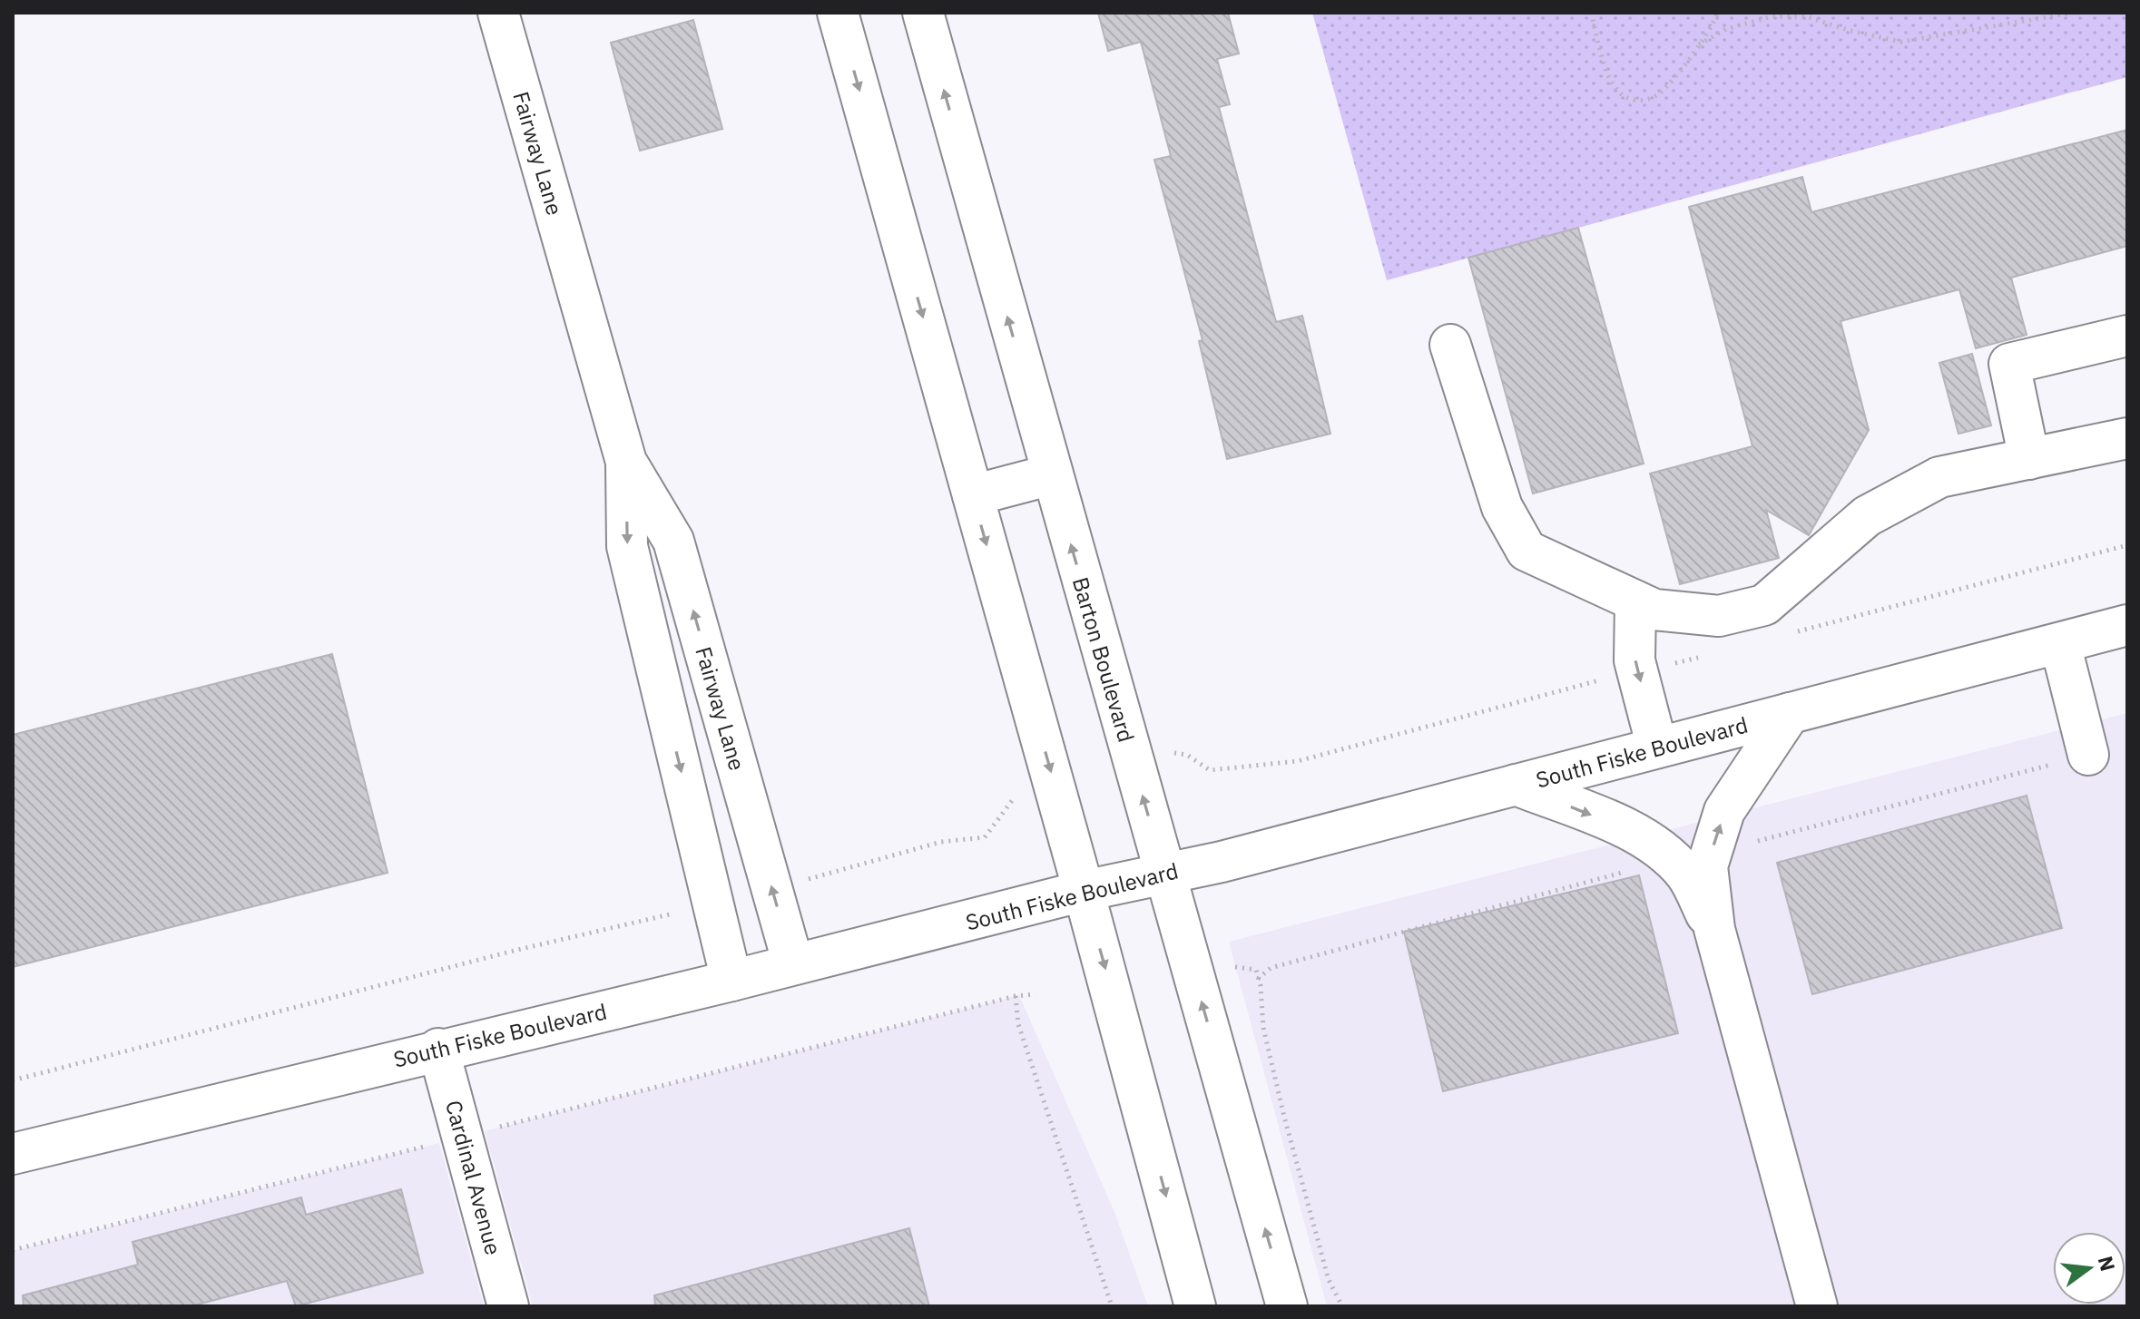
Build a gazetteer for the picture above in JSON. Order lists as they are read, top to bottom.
{
  "streets": {
    "street": [
      "Fairway Lane",
      "Barton Boulevard",
      "South Fiske Boulevard",
      "Cardinal Avenue"
    ]
  },
  "crossings": [
    ["Fairway Lane", "South Fiske Boulevard"],
    ["Barton Boulevard", "South Fiske Boulevard"],
    ["South Fiske Boulevard", "Cardinal Avenue"]
  ],
  "north": "right"
}
